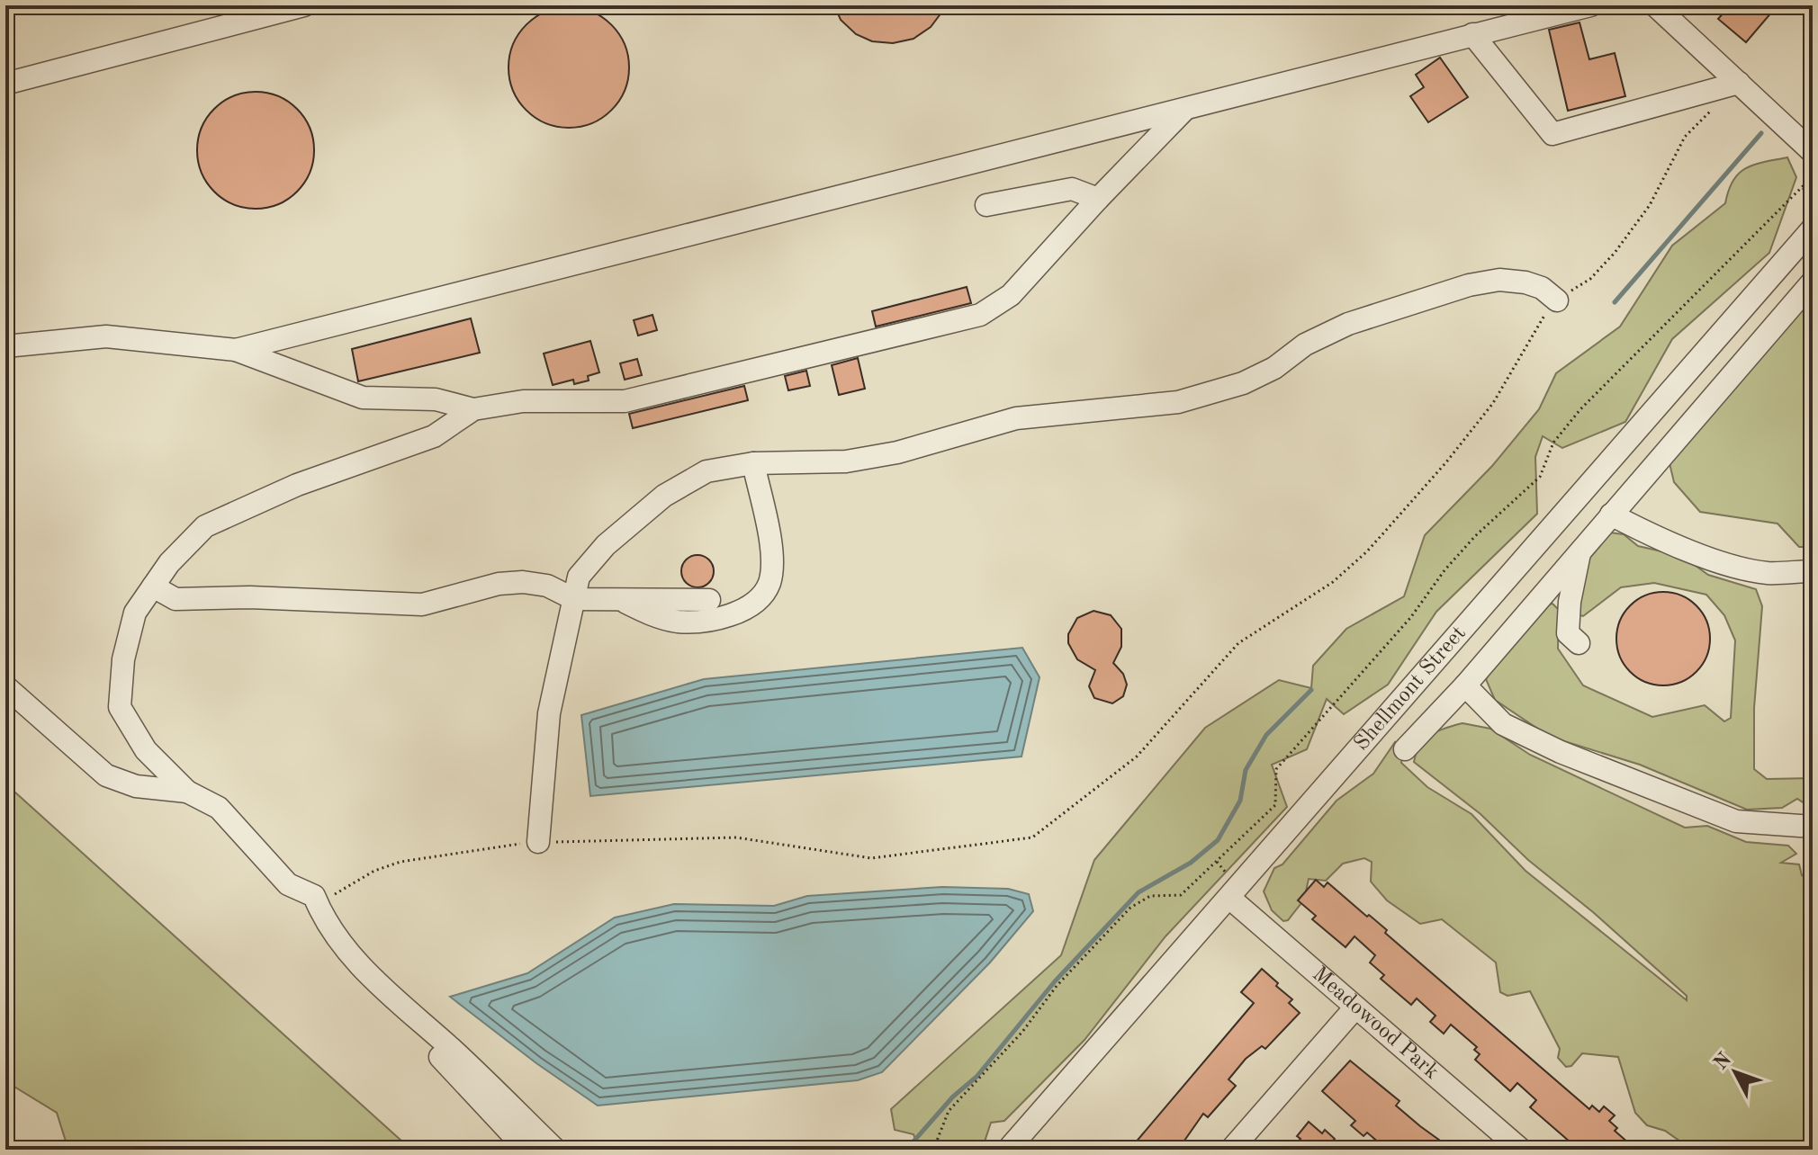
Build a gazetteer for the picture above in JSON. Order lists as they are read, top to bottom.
{
  "streets": {
    "street": ["Shellmont Street", "Meadowood Park"]
  },
  "crossings": [
    ["Shellmont Street", "Meadowood Park"]
  ],
  "north": "top left"
}
